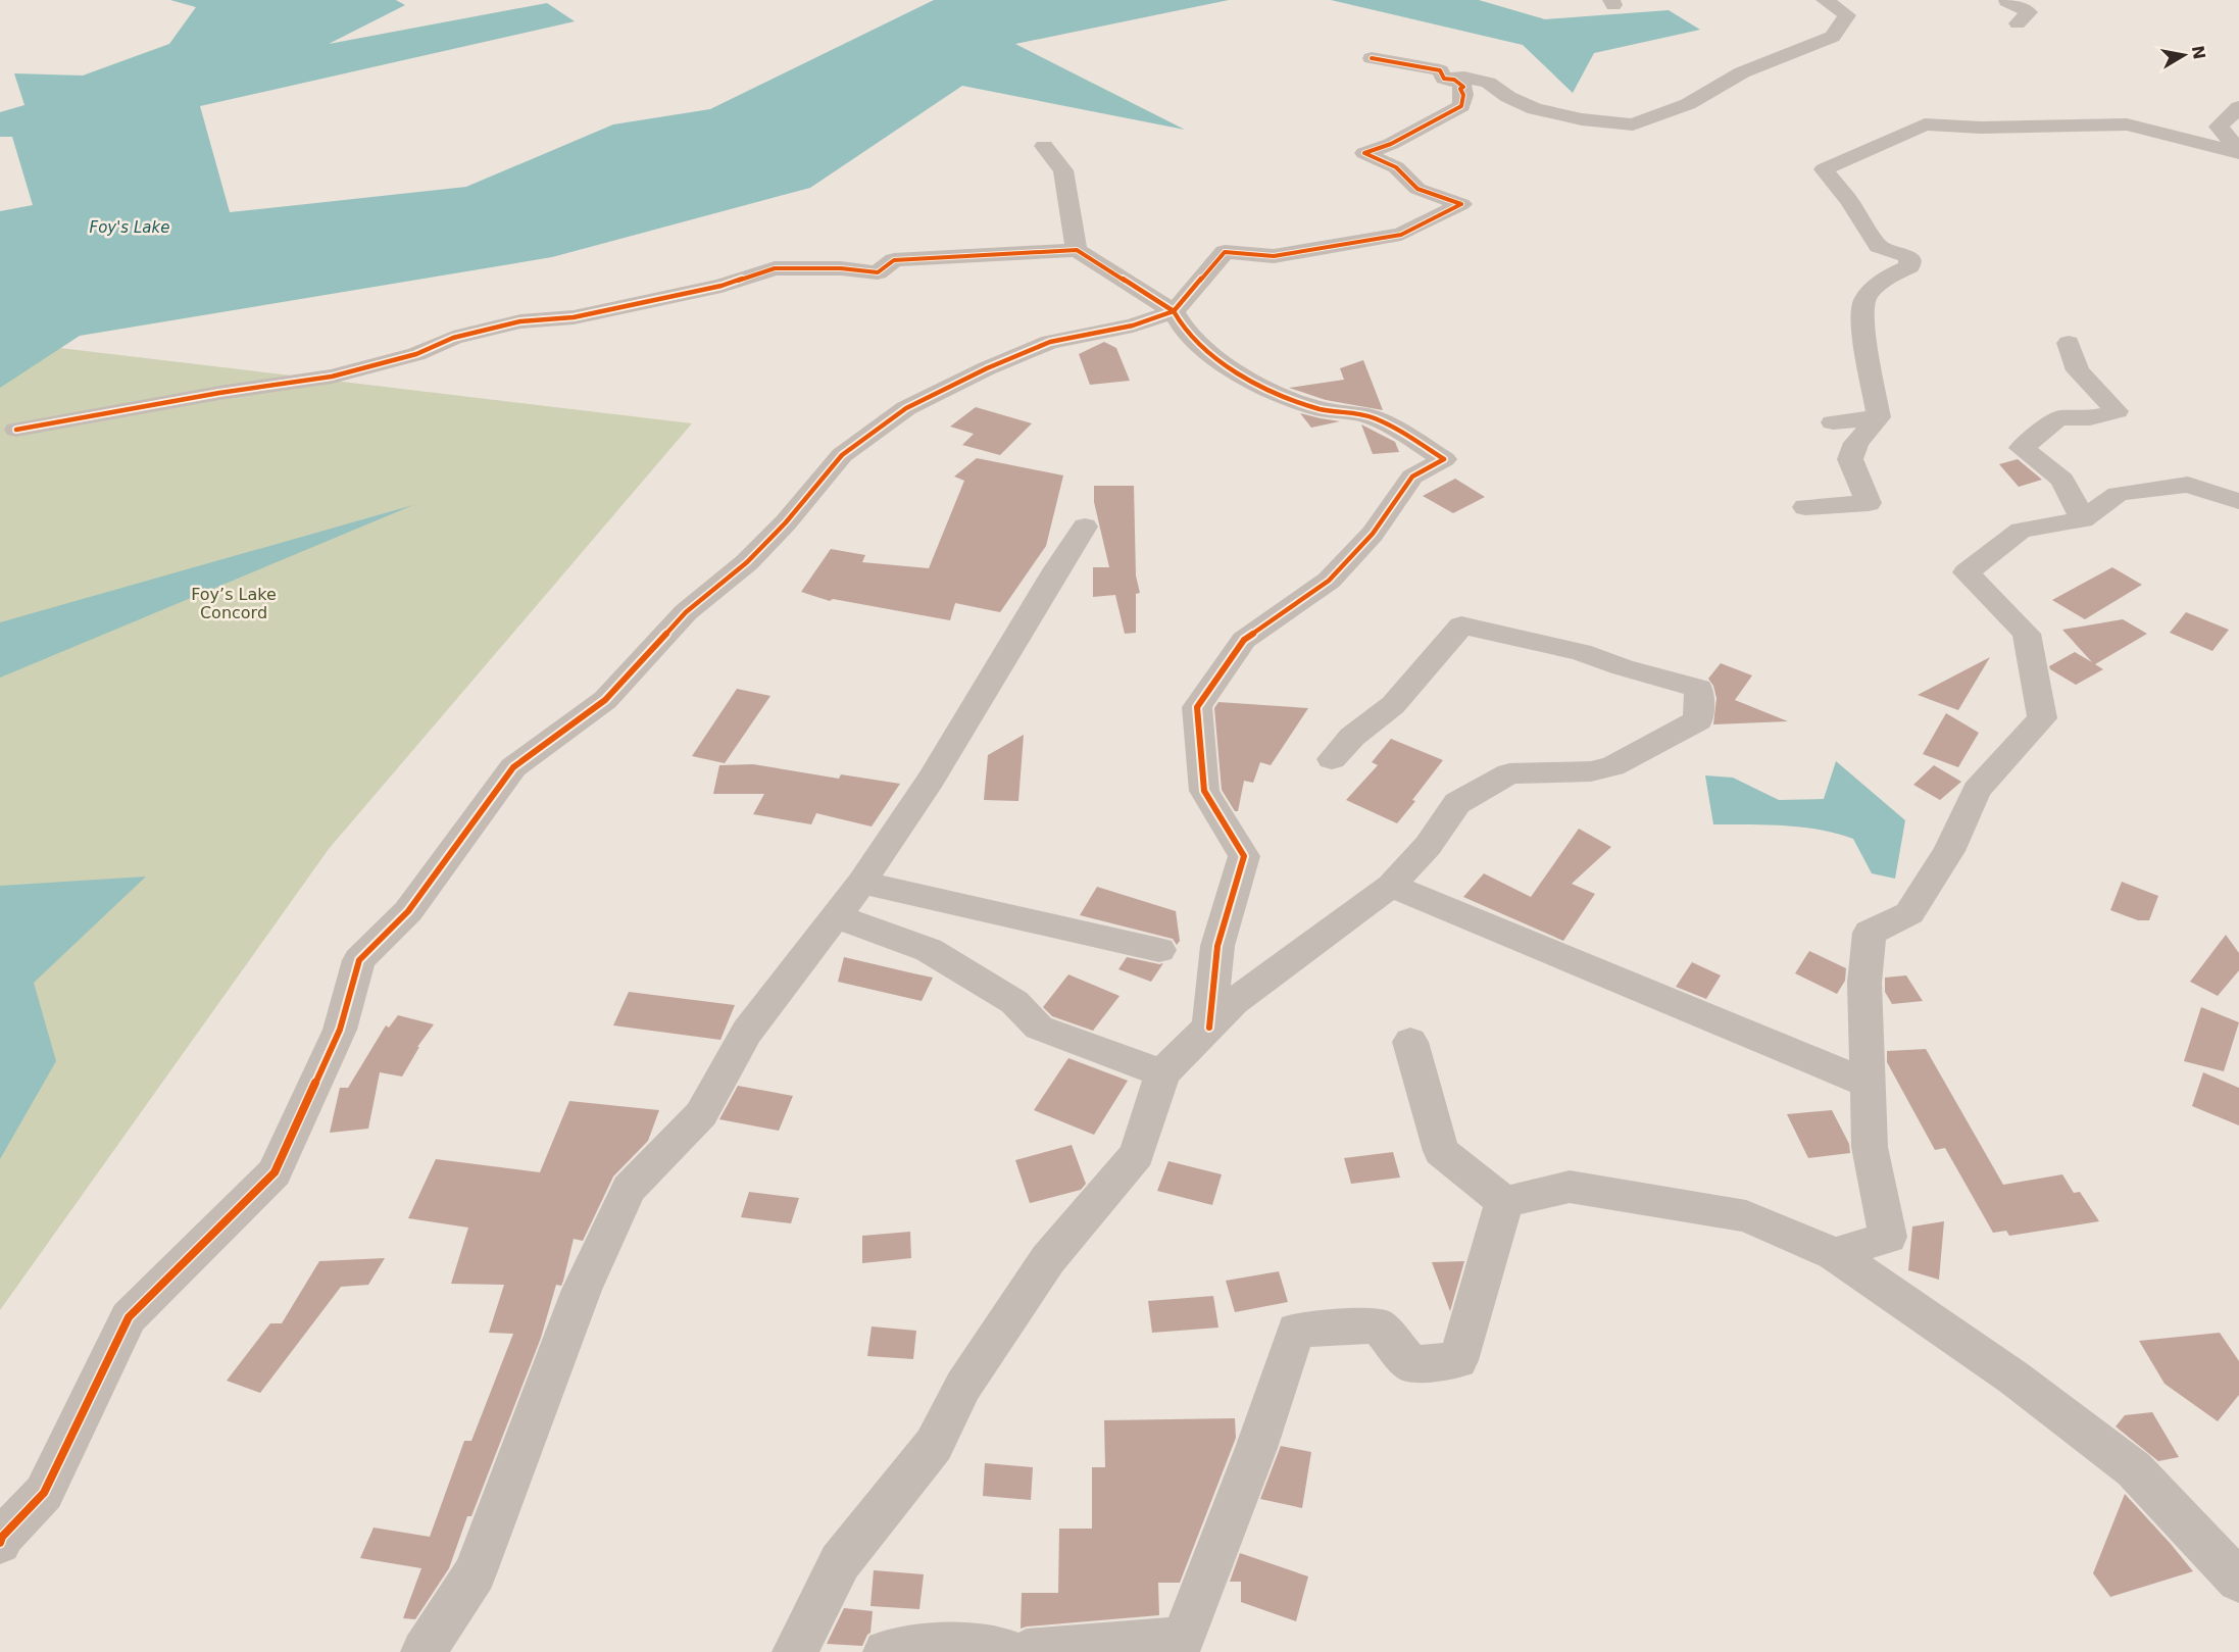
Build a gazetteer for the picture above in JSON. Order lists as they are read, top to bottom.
{
  "water": ["Foy's Lake"],
  "parks": ["Foy’s Lake Concord"],
  "north": "right"
}
